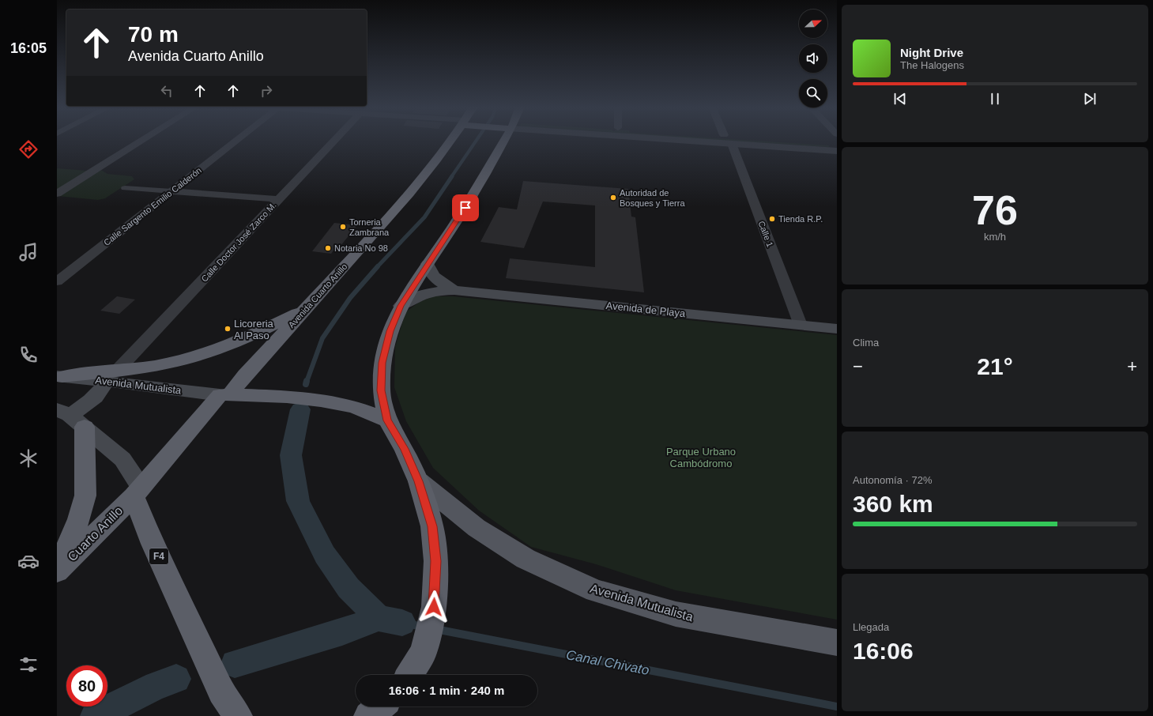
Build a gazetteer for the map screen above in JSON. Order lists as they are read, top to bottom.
{
  "streets": {
    "highway": ["Avenida Cuarto Anillo", "Cuarto Anillo", "F4"],
    "main road": ["Avenida de Playa", "Avenida Mutualista"],
    "street": ["Calle Sargento Emilio Calderón", "Calle 1", "Calle Doctor José Zarco M."]
  },
  "crossings": [
    ["Calle 1", "Avenida de Playa"],
    ["Calle Doctor José Zarco M.", "Avenida Mutualista"],
    ["Avenida Cuarto Anillo", "Avenida Mutualista"],
    ["Avenida Cuarto Anillo", "Cuarto Anillo"],
    ["Avenida Cuarto Anillo", "F4"],
    ["Cuarto Anillo", "F4"]
  ],
  "water": ["Canal Chivato"],
  "parks": ["Parque Urbano Cambódromo"],
  "places": [
    "Autoridad de Bosques y Tierra",
    "Tienda R.P.",
    "Torneria Zambrana",
    "Notaria No 98",
    "Licoreria Al Paso"
  ],
  "north": "right",
  "page": {
    "tabs": "16:05",
    "turn": ["70 m", "Avenida Cuarto Anillo"],
    "song": ["Night Drive", "The Halogens"],
    "tile": [
      ["76", "km/h"],
      "Clima",
      ["Autonomía · 72%", "360 km"],
      ["Llegada", "16:06"]
    ],
    "heat": ["−", "21°", "+"],
    "limit": "80",
    "trip": "16:06 · 1 min · 240 m"
  }
}
